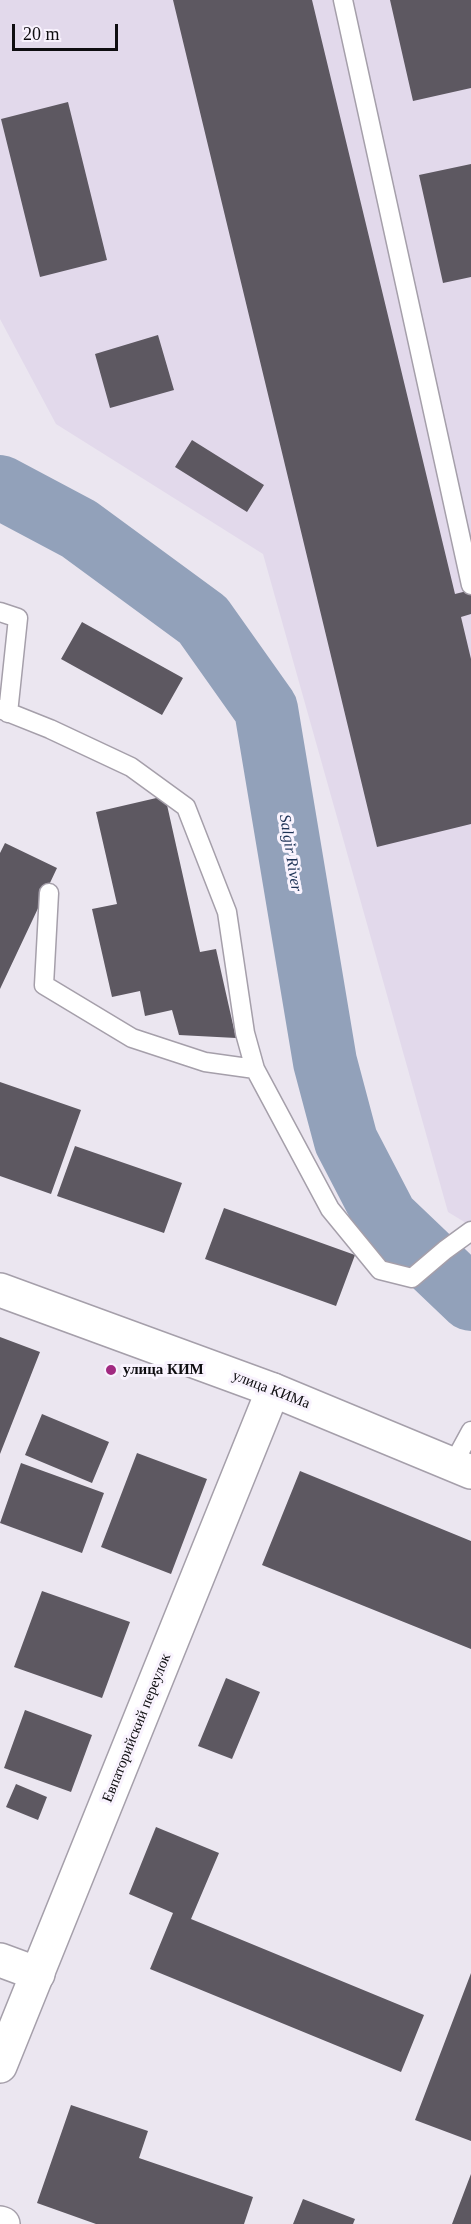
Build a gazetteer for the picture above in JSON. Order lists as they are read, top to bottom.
{
  "streets": {
    "street": ["улица КИМа", "Евпаторийский переулок"]
  },
  "crossings": [
    ["улица КИМа", "Евпаторийский переулок"]
  ],
  "water": ["Salgir River"],
  "places": ["улица КИМ"],
  "scale_bar": "20 m"
}
